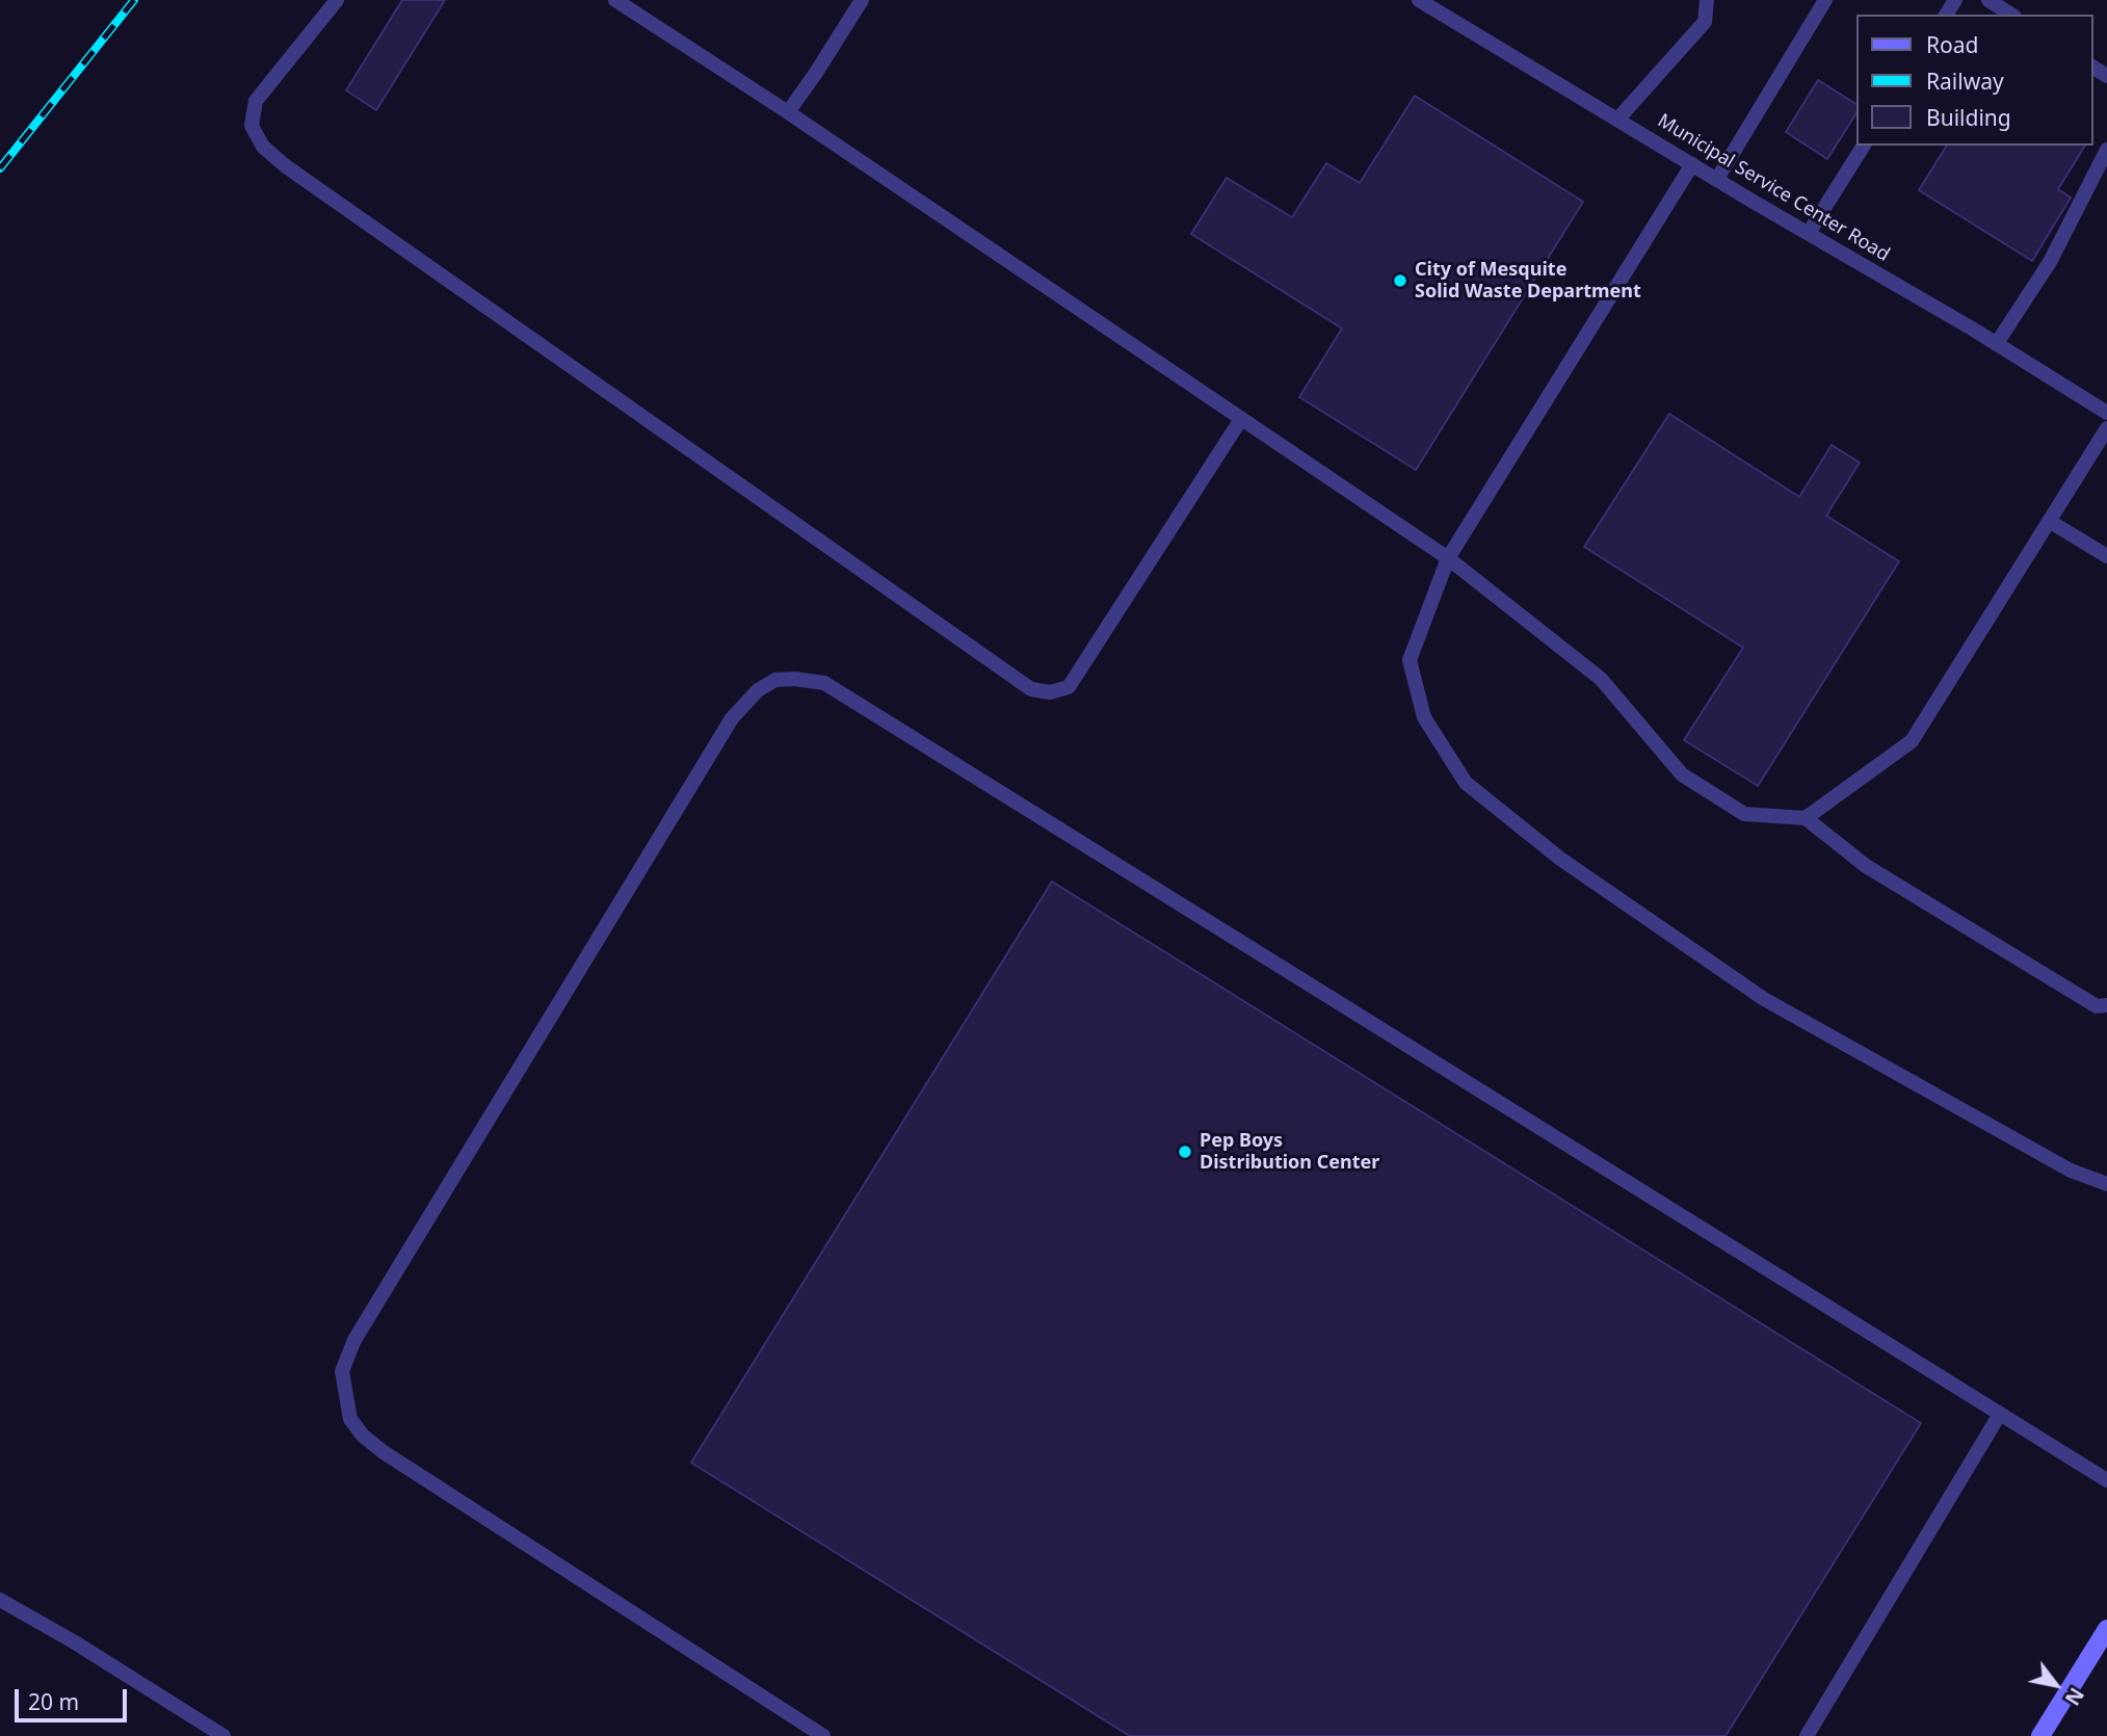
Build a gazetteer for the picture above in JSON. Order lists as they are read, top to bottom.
{
  "streets": {
    "lane": ["Municipal Service Center Road"]
  },
  "places": ["City of Mesquite Solid Waste Department", "Pep Boys Distribution Center"],
  "legend": ["Road", "Railway", "Building"],
  "scale_bar": "20 m",
  "north": "bottom right"
}
